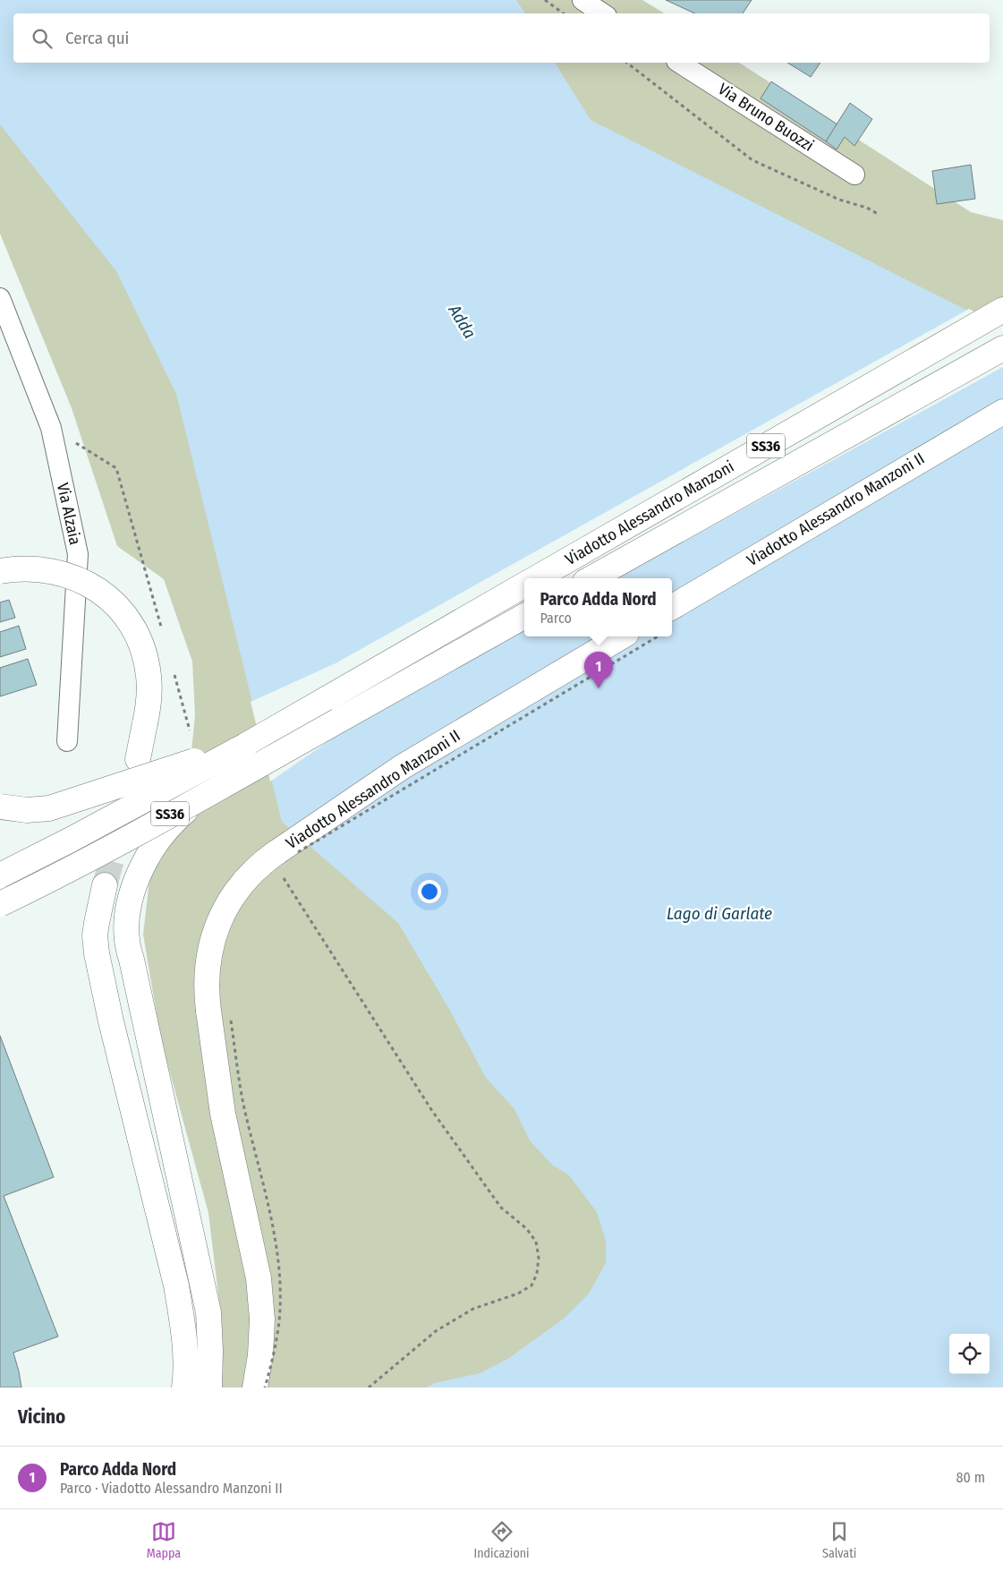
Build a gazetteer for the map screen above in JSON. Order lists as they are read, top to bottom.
{
  "streets": {
    "main road": ["SS36", "Viadotto Alessandro Manzoni II", "Viadotto Alessandro Manzoni"],
    "street": ["Via Bruno Buozzi", "Via Alzaia"]
  },
  "crossings": [
    ["SS36", "Viadotto Alessandro Manzoni"]
  ],
  "water": ["Adda", "Lago di Garlate"],
  "page": {
    "search": "Cerca qui",
    "popup": ["Parco Adda Nord", "Parco"],
    "pins": "1",
    "heading": "Vicino",
    "list": [
      {
        "mark": "1",
        "name": "Parco Adda Nord",
        "note": "Parco · Viadotto Alessandro Manzoni II",
        "value": "80 m"
      }
    ],
    "nav": ["Mappa", "Indicazioni", "Salvati"]
  }
}
